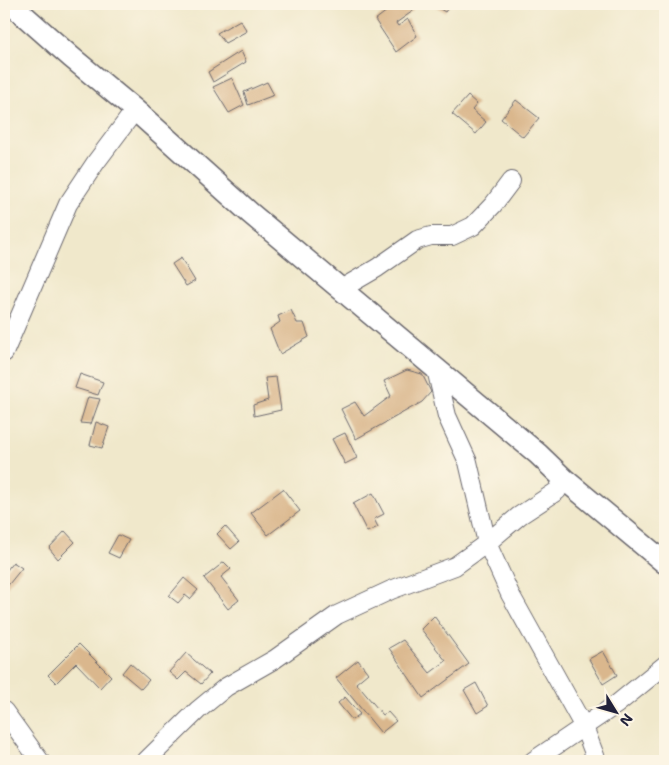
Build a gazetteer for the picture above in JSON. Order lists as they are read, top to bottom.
{
  "north": "bottom right"
}
